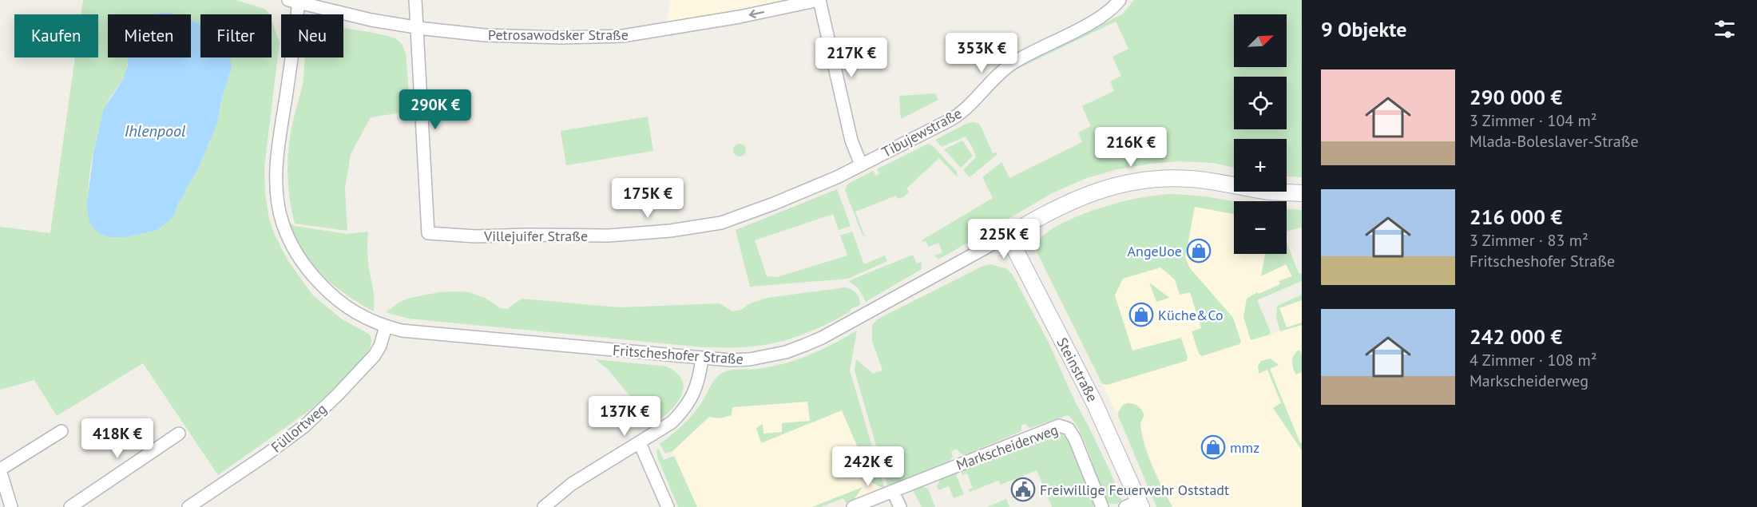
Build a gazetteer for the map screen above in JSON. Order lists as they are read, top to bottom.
{
  "streets": {
    "street": [
      "Petrosawodsker Straße",
      "Tibujewstraße",
      "Villejuifer Straße",
      "Fritscheshofer Straße",
      "Steinstraße",
      "Füllortweg",
      "Markscheiderweg"
    ]
  },
  "crossings": [
    ["Petrosawodsker Straße", "Villejuifer Straße"],
    ["Petrosawodsker Straße", "Fritscheshofer Straße"],
    ["Tibujewstraße", "Villejuifer Straße"],
    ["Fritscheshofer Straße", "Steinstraße"],
    ["Fritscheshofer Straße", "Füllortweg"]
  ],
  "one_way": ["Petrosawodsker Straße"],
  "water": ["Ihlenpool"],
  "places": {
    "shop": ["AngelJoe", "Küche&Co", "mmz"],
    "public building": ["Freiwillige Feuerwehr Oststadt"]
  },
  "north": "top right",
  "page": {
    "heading": "9 Objekte",
    "map_buttons": ["+", "−"],
    "chip": [
      "Kaufen",
      "Mieten",
      "Filter",
      "Neu"
    ],
    "price": [
      "353K €",
      "217K €",
      "290K €",
      "216K €",
      "175K €",
      "225K €",
      "137K €",
      "418K €",
      "242K €"
    ],
    "list": [
      {
        "name": "290 000 €",
        "note": "3 Zimmer · 104 m² · Mlada-Boleslaver-Straße"
      },
      {
        "name": "216 000 €",
        "note": "3 Zimmer · 83 m² · Fritscheshofer Straße"
      },
      {
        "name": "242 000 €",
        "note": "4 Zimmer · 108 m² · Markscheiderweg"
      }
    ]
  }
}
